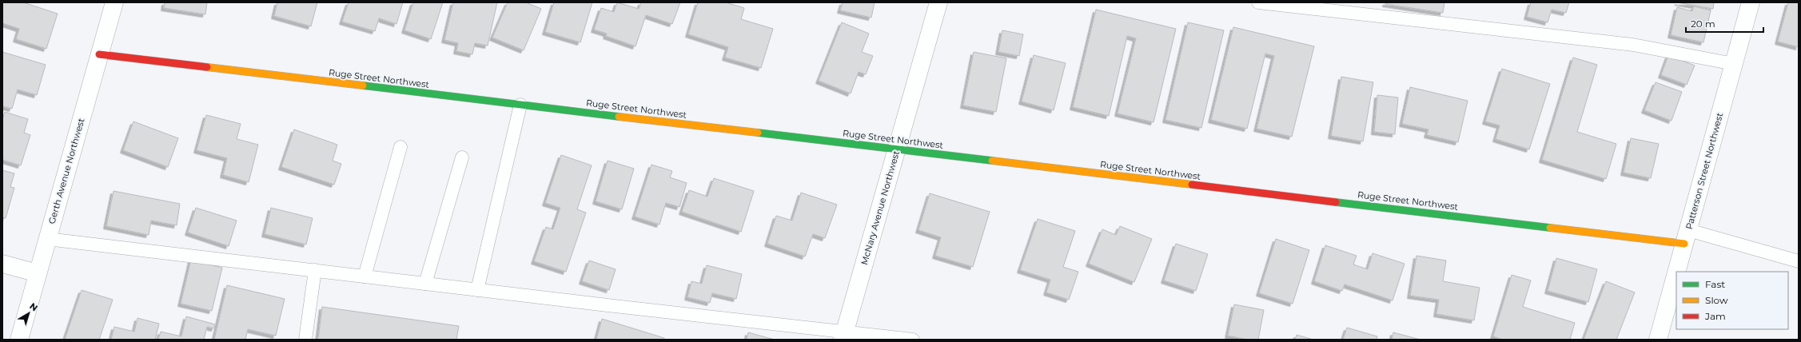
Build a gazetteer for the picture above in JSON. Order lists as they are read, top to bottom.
{
  "streets": {
    "street": [
      "Ruge Street Northwest",
      "Gerth Avenue Northwest",
      "Patterson Street Northwest",
      "McNary Avenue Northwest"
    ]
  },
  "crossings": [
    ["Ruge Street Northwest", "Gerth Avenue Northwest"],
    ["Ruge Street Northwest", "Patterson Street Northwest"],
    ["Ruge Street Northwest", "McNary Avenue Northwest"]
  ],
  "legend": ["Fast", "Slow", "Jam"],
  "scale_bar": "20 m",
  "north": "top right"
}
